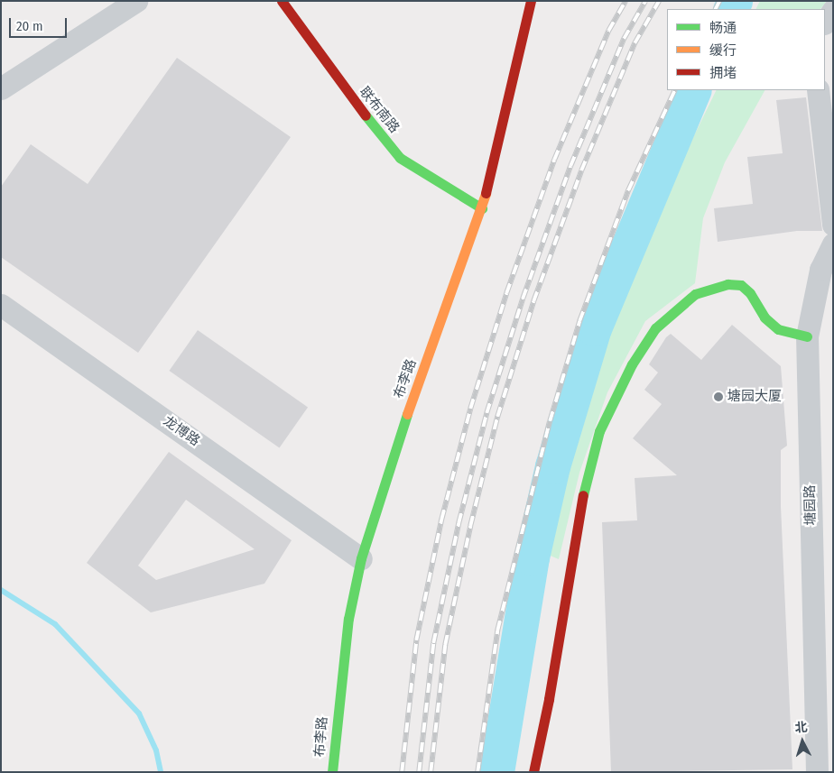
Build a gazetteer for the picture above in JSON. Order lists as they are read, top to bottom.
{
  "streets": {
    "street": [
      "联布南路",
      "布李路",
      "龙博路",
      "塘园路"
    ]
  },
  "crossings": [
    ["联布南路", "布李路"],
    ["布李路", "龙博路"]
  ],
  "places": ["塘园大厦"],
  "legend": ["畅通", "缓行", "拥堵"],
  "scale_bar": "20 m",
  "north": "top"
}
